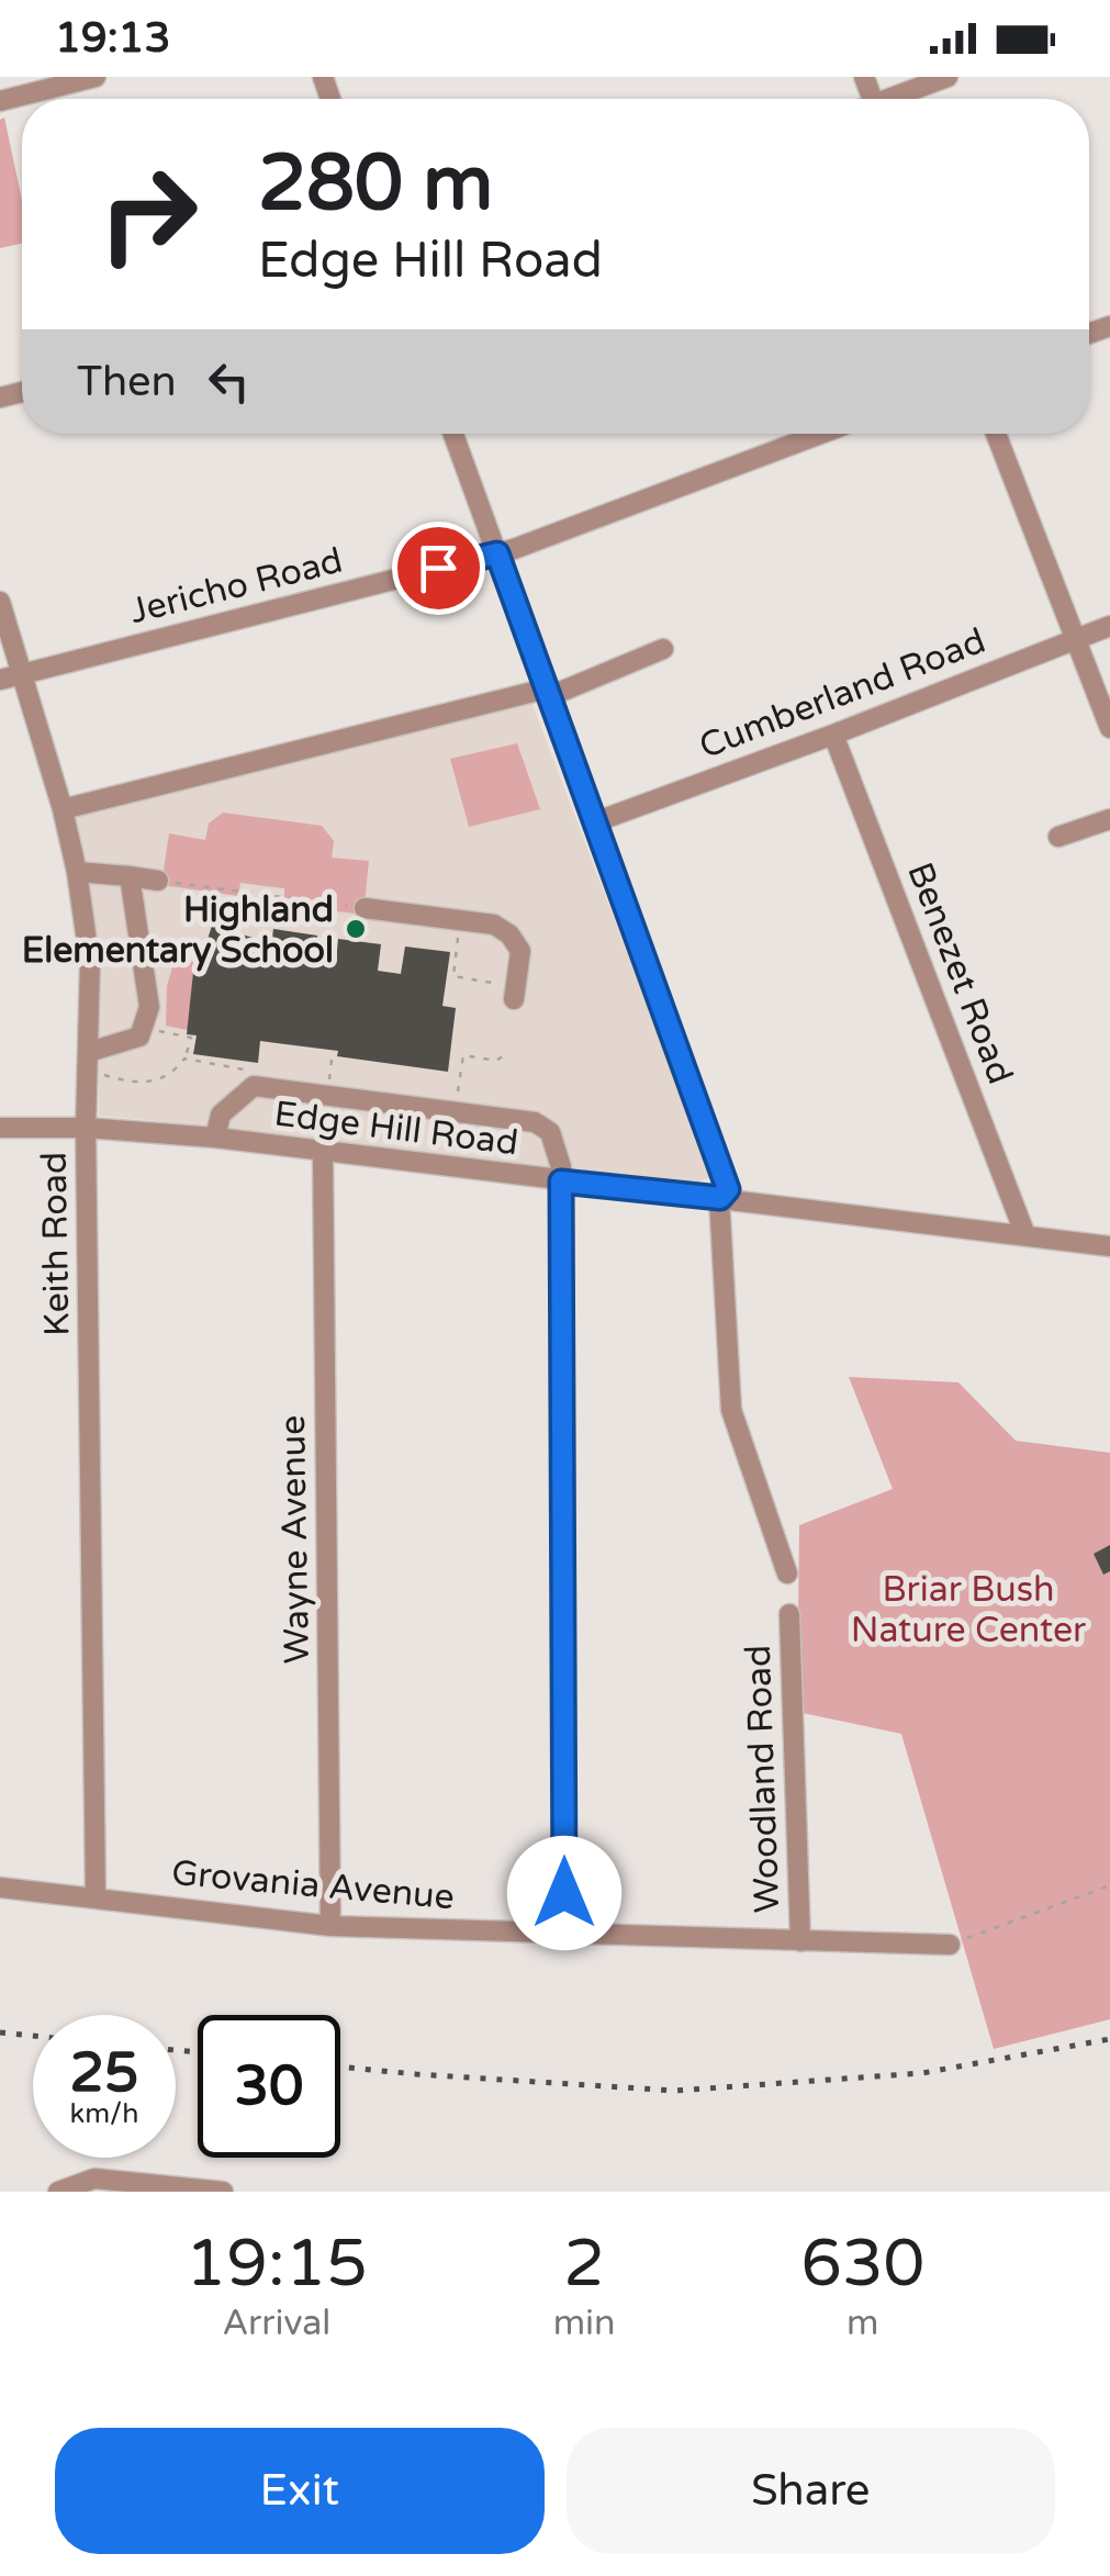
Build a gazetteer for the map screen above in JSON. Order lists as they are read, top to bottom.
{
  "streets": {
    "street": [
      "Jericho Road",
      "Cumberland Road",
      "Benezet Road",
      "Edge Hill Road",
      "Keith Road",
      "Wayne Avenue",
      "Woodland Road",
      "Grovania Avenue"
    ]
  },
  "crossings": [
    ["Jericho Road", "Keith Road"],
    ["Cumberland Road", "Benezet Road"],
    ["Benezet Road", "Edge Hill Road"],
    ["Edge Hill Road", "Keith Road"],
    ["Edge Hill Road", "Wayne Avenue"],
    ["Keith Road", "Grovania Avenue"],
    ["Wayne Avenue", "Grovania Avenue"],
    ["Woodland Road", "Grovania Avenue"]
  ],
  "parks": ["Briar Bush Nature Center"],
  "places": ["Highland Elementary School"],
  "page": {
    "status": "19:13",
    "turn": ["280 m", "Edge Hill Road"],
    "then": "Then",
    "speed": "25 km/h",
    "limit": "30",
    "eta": [
      "19:15",
      "Arrival",
      "2",
      "min",
      "630",
      "m"
    ],
    "buttons": ["Exit", "Share"]
  }
}
